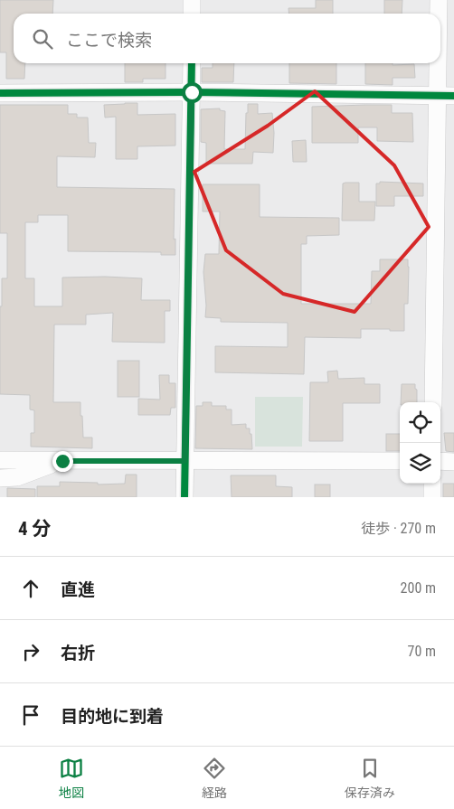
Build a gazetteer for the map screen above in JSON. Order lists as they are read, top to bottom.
{
  "page": {
    "search": "ここで検索",
    "heading": ["4 分", "徒歩 · 270 m"],
    "list": [
      ["直進", "200 m"],
      ["右折", "70 m"],
      "目的地に到着"
    ],
    "nav": ["地図", "経路", "保存済み"]
  }
}
